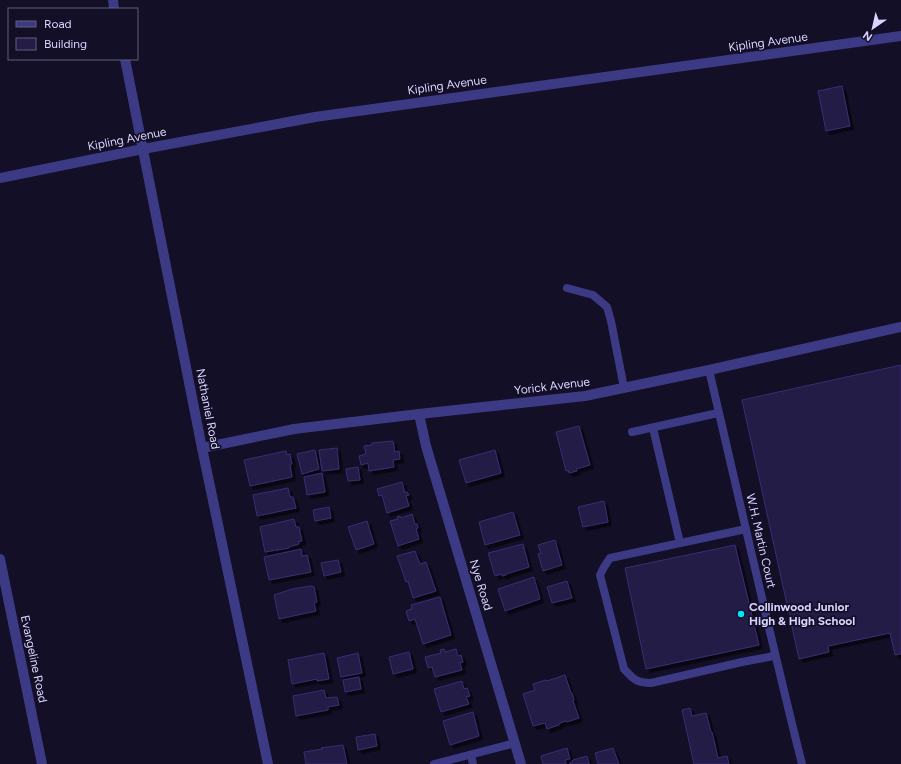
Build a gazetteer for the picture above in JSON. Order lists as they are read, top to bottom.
{
  "streets": {
    "street": [
      "Kipling Avenue",
      "Yorick Avenue",
      "Nathaniel Road",
      "Nye Road",
      "Evangeline Road"
    ],
    "lane": ["W.H. Martin Court"]
  },
  "crossings": [
    ["Kipling Avenue", "Nathaniel Road"],
    ["Yorick Avenue", "Nathaniel Road"],
    ["Yorick Avenue", "W.H. Martin Court"],
    ["Yorick Avenue", "Nye Road"]
  ],
  "places": ["Collinwood Junior High & High School"],
  "legend": ["Road", "Building"],
  "north": "bottom left"
}
